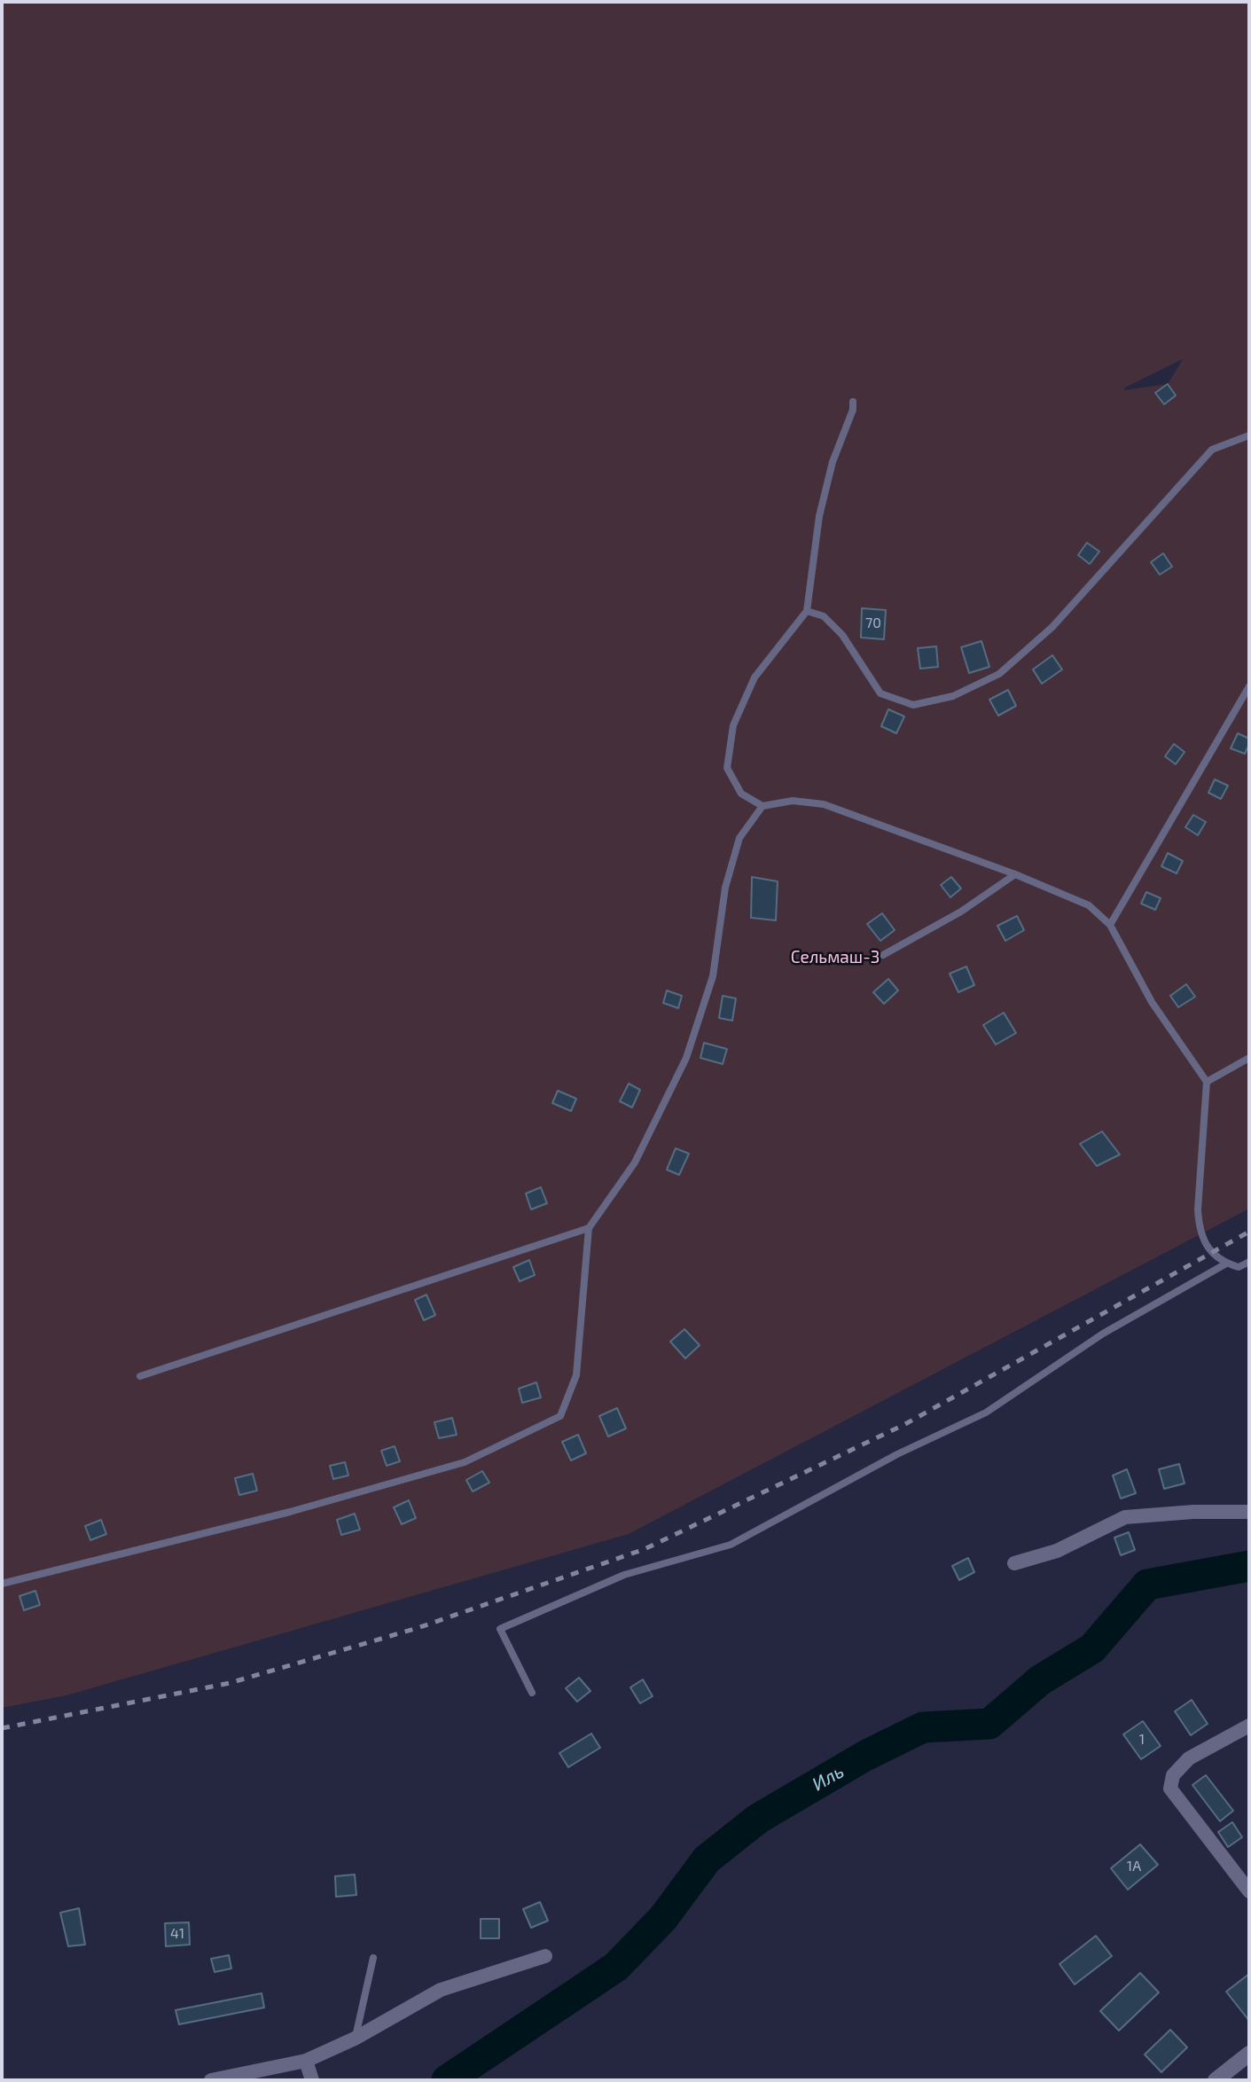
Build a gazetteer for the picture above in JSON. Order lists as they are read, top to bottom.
{
  "water": ["Иль"],
  "parks": ["Сельмаш-3"],
  "house_numbers": [
    "70",
    "1",
    "1А",
    "41"
  ]
}
